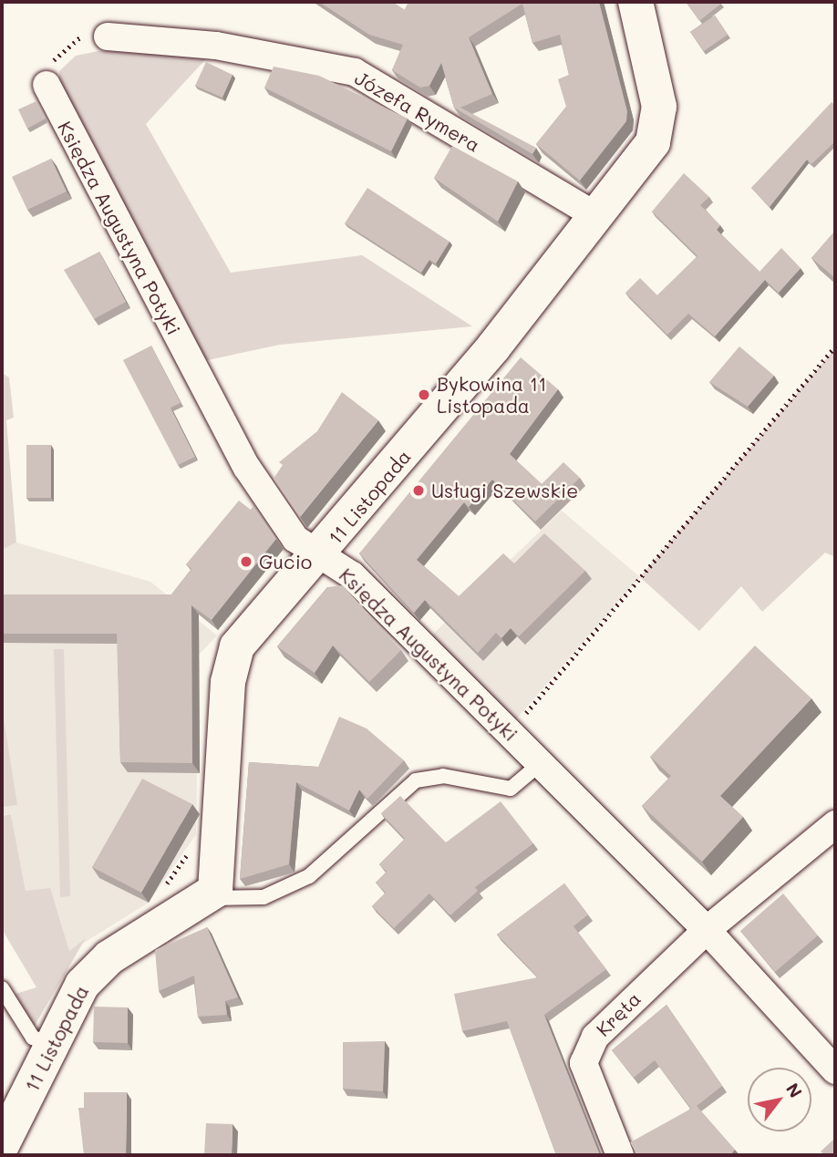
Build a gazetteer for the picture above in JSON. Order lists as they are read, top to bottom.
{
  "streets": {
    "street": [
      "Józefa Rymera",
      "Księdza Augustyna Potyki",
      "11 Listopada",
      "Kręta"
    ]
  },
  "crossings": [
    ["Józefa Rymera", "11 Listopada"],
    ["Księdza Augustyna Potyki", "11 Listopada"],
    ["Księdza Augustyna Potyki", "Kręta"]
  ],
  "places": ["Bykowina 11 Listopada", "Usługi Szewskie", "Gucio"],
  "north": "top right"
}
